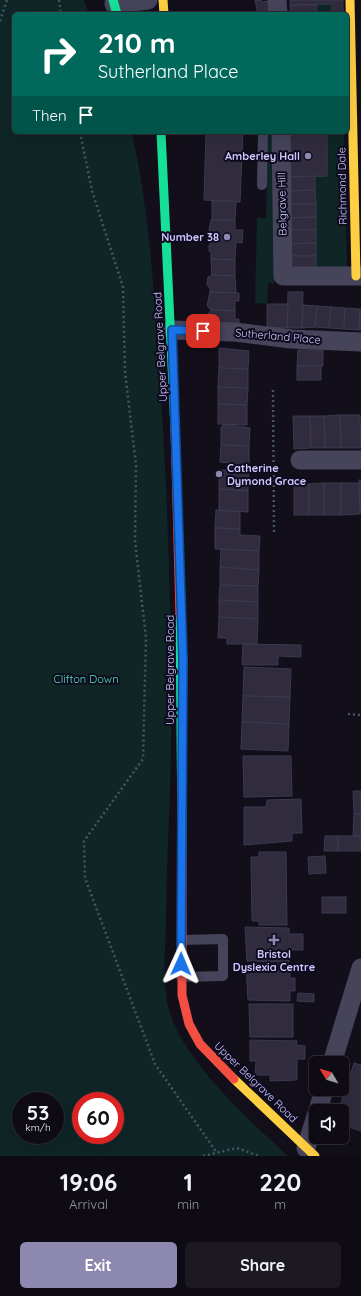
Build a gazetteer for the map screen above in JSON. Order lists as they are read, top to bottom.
{
  "streets": {
    "main road": ["Richmond Dale", "Upper Belgrave Road"],
    "street": ["Belgrave Hill", "Sutherland Place"]
  },
  "crossings": [
    ["Richmond Dale", "Belgrave Hill"],
    ["Sutherland Place", "Upper Belgrave Road"]
  ],
  "parks": ["Clifton Down"],
  "places": {
    "other": ["Amberley Hall", "Number 38", "Catherine Dymond Grace"],
    "health": ["Bristol Dyslexia Centre"]
  },
  "north": "top left",
  "page": {
    "turn": ["210 m", "Sutherland Place"],
    "then": "Then",
    "speed": "53 km/h",
    "limit": "60",
    "eta": [
      "19:06",
      "Arrival",
      "1",
      "min",
      "220",
      "m"
    ],
    "buttons": ["Exit", "Share"]
  }
}
